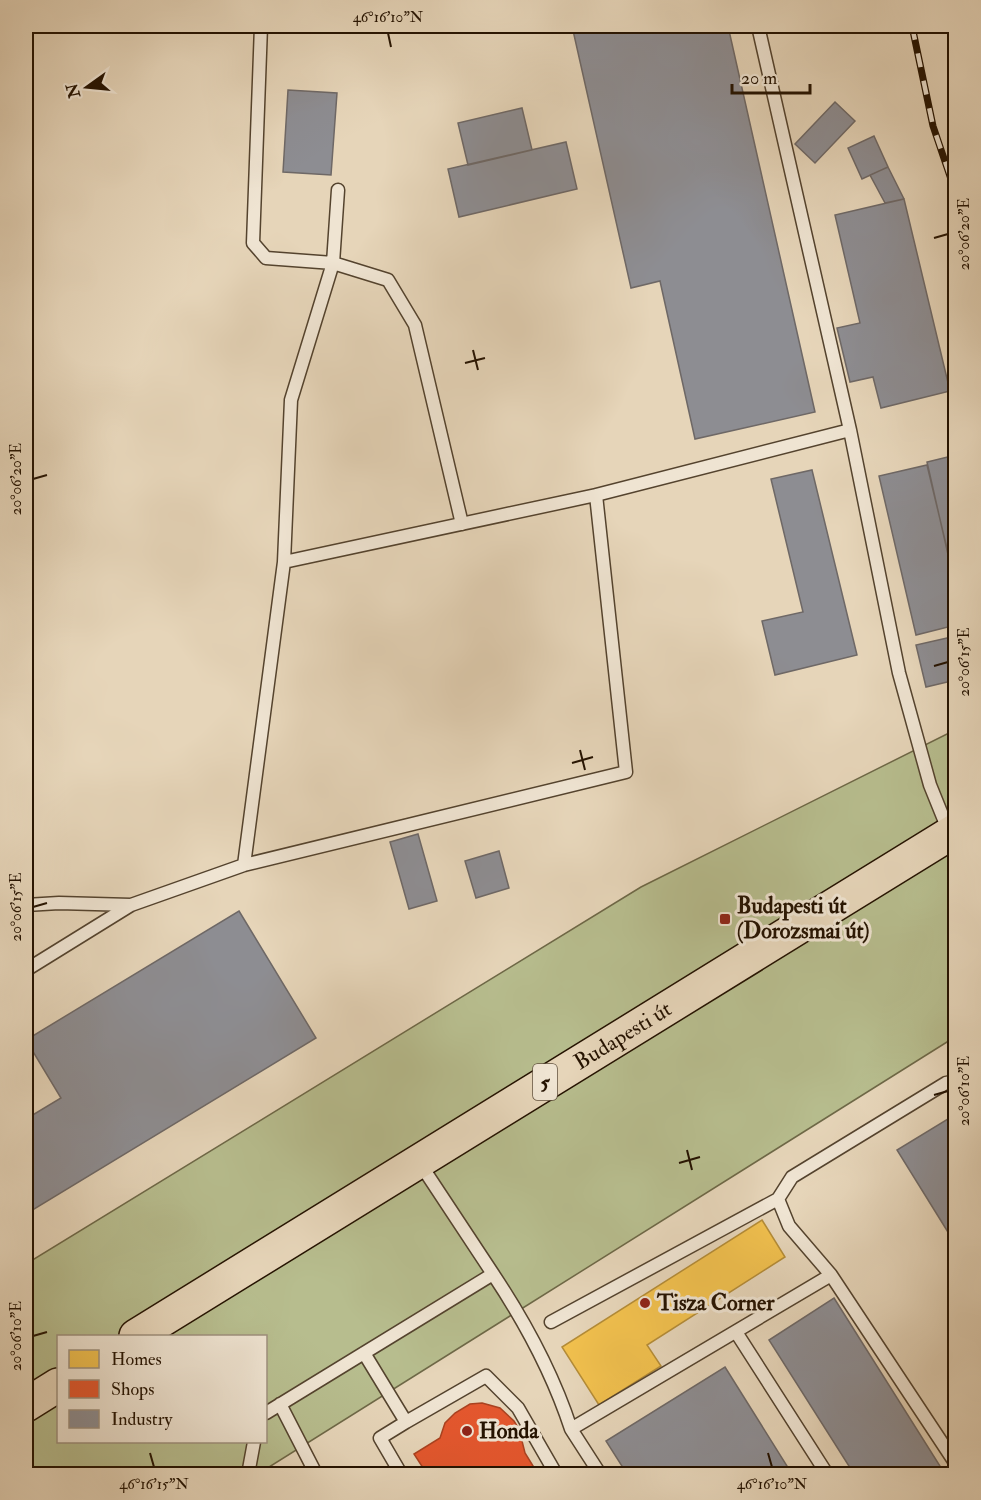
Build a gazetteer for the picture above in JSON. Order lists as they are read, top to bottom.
{
  "streets": {
    "main road": ["Budapesti út", "5"]
  },
  "places": {
    "transit": ["Budapesti út (Dorozsmai út)"],
    "other": ["Tisza Corner", "Honda"]
  },
  "legend": ["Homes", "Shops", "Industry"],
  "scale_bar": "20 m",
  "north": "left",
  "coordinates": [
    "46°16'10\"N",
    "20°06'20\"E",
    "20°06'15\"E",
    "20°06'10\"E",
    "46°16'15\"N"
  ]
}
